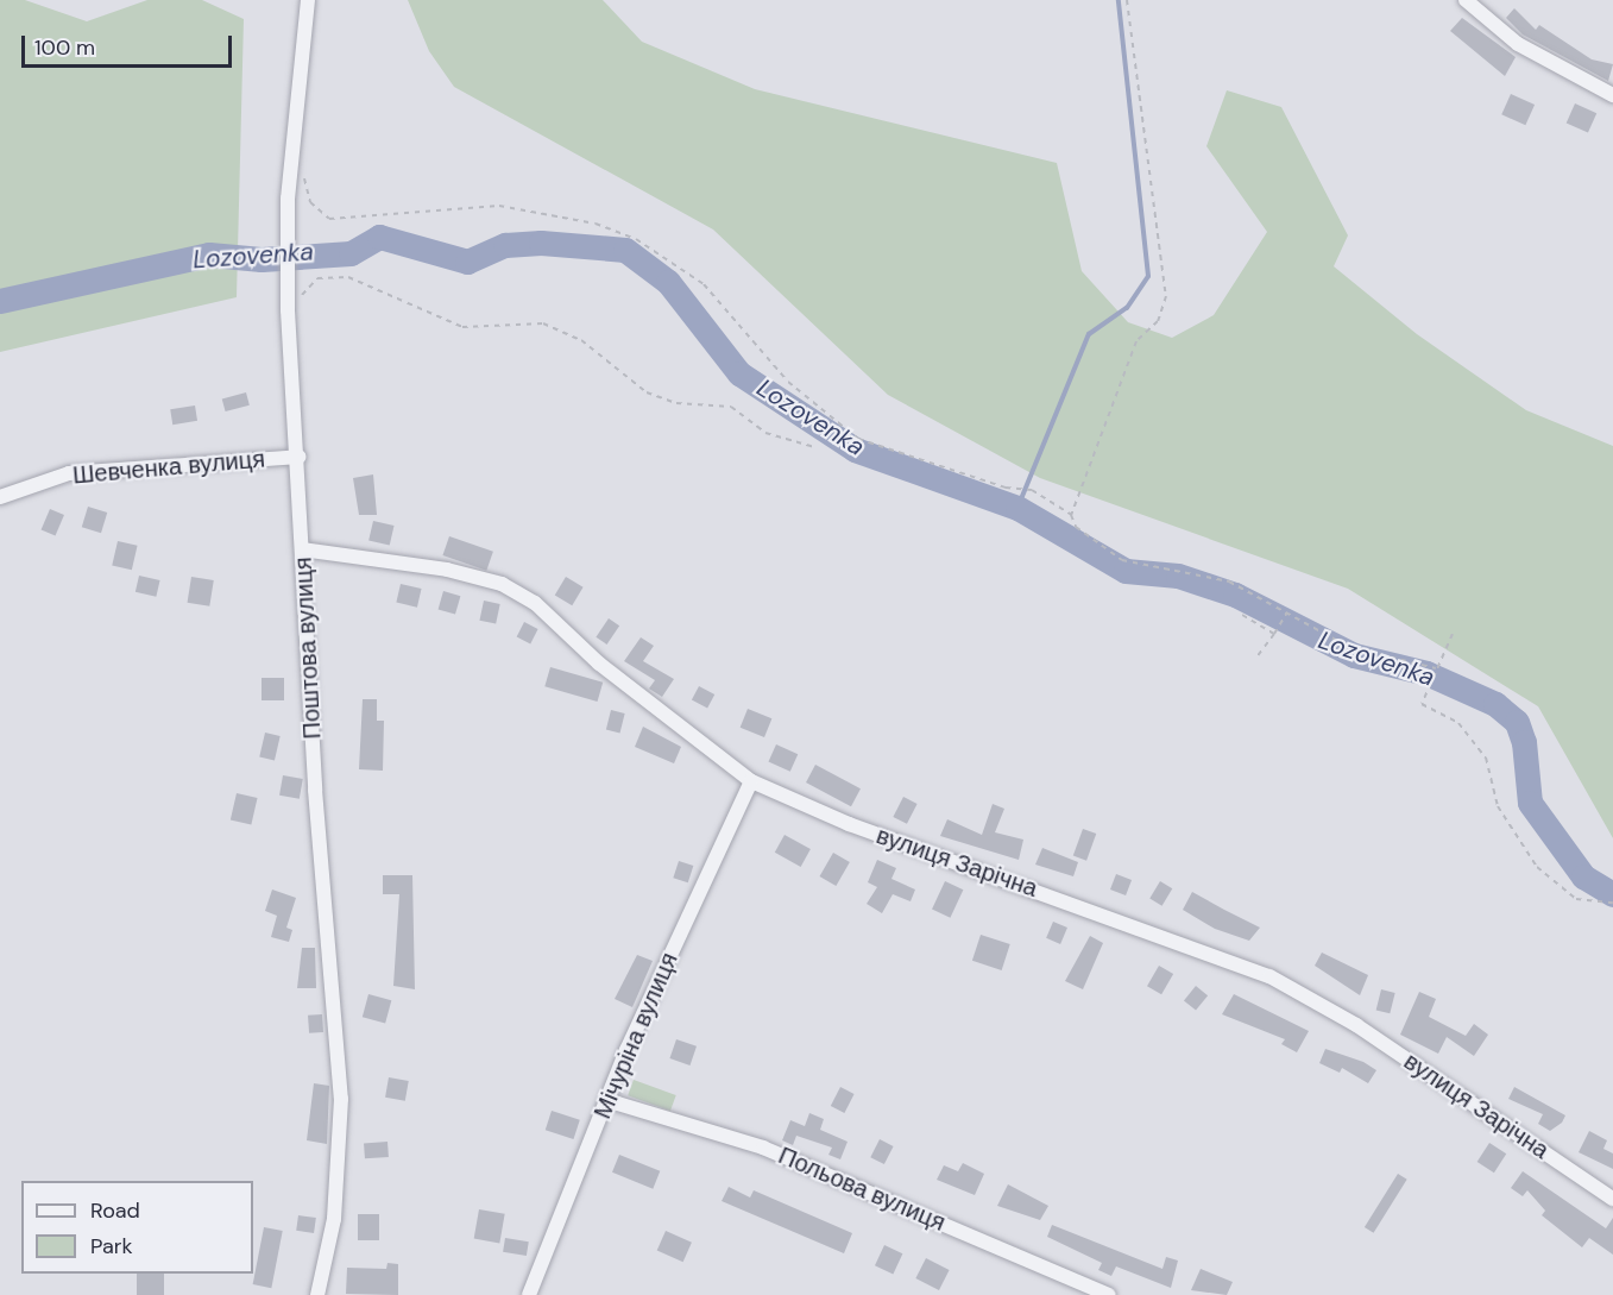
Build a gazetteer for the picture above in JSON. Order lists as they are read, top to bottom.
{
  "streets": {
    "street": [
      "Шевченка вулиця",
      "Поштова вулиця",
      "вулиця Зарічна",
      "Мічуріна вулиця",
      "Польова вулиця"
    ]
  },
  "crossings": [
    ["Шевченка вулиця", "Поштова вулиця"],
    ["Поштова вулиця", "вулиця Зарічна"],
    ["вулиця Зарічна", "Мічуріна вулиця"],
    ["Мічуріна вулиця", "Польова вулиця"]
  ],
  "water": ["Lozovenka"],
  "legend": ["Road", "Park"],
  "scale_bar": "100 m"
}
